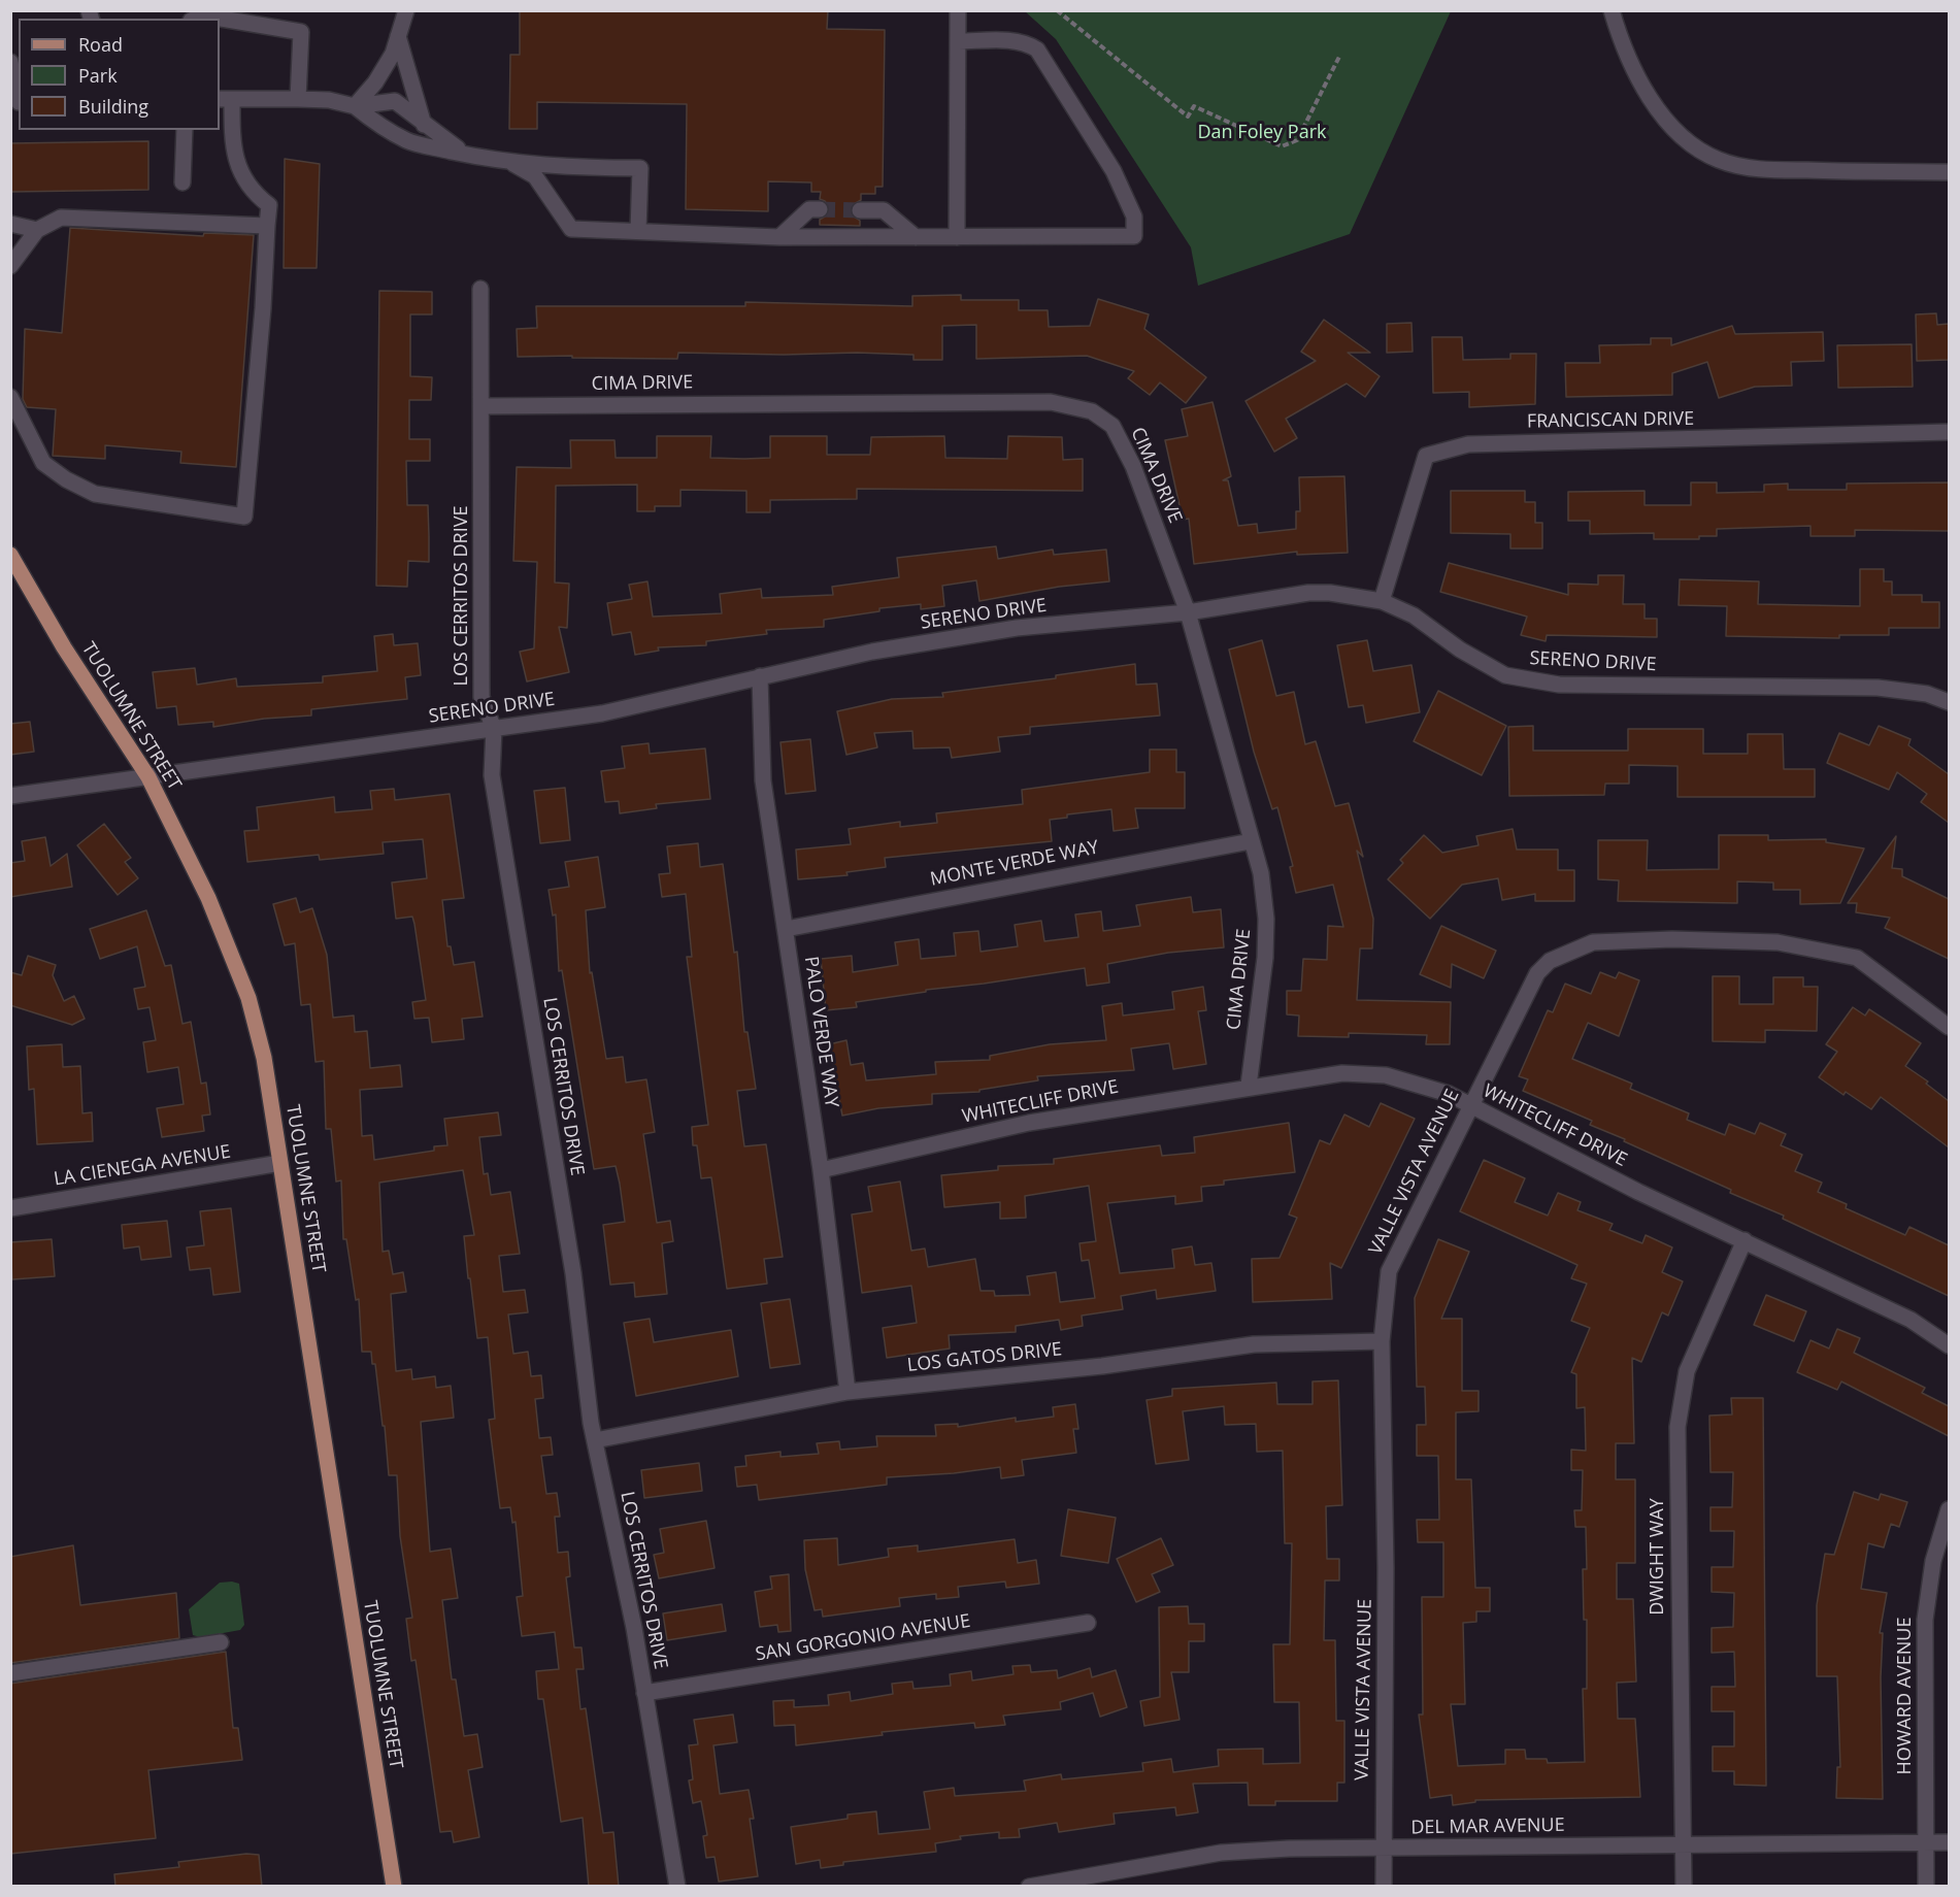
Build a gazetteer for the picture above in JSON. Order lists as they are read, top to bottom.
{
  "streets": {
    "main road": ["TUOLUMNE STREET"],
    "street": [
      "CIMA DRIVE",
      "FRANCISCAN DRIVE",
      "LOS CERRITOS DRIVE",
      "SERENO DRIVE",
      "MONTE VERDE WAY",
      "PALO VERDE WAY",
      "WHITECLIFF DRIVE",
      "LA CIENEGA AVENUE",
      "VALLE VISTA AVENUE",
      "LOS GATOS DRIVE",
      "DWIGHT WAY",
      "SAN GORGONIO AVENUE",
      "HOWARD AVENUE",
      "DEL MAR AVENUE"
    ]
  },
  "crossings": [
    ["CIMA DRIVE", "LOS CERRITOS DRIVE"],
    ["CIMA DRIVE", "SERENO DRIVE"],
    ["CIMA DRIVE", "MONTE VERDE WAY"],
    ["CIMA DRIVE", "WHITECLIFF DRIVE"],
    ["FRANCISCAN DRIVE", "SERENO DRIVE"],
    ["LOS CERRITOS DRIVE", "SERENO DRIVE"],
    ["LOS CERRITOS DRIVE", "LOS GATOS DRIVE"],
    ["LOS CERRITOS DRIVE", "SAN GORGONIO AVENUE"],
    ["SERENO DRIVE", "TUOLUMNE STREET"],
    ["SERENO DRIVE", "PALO VERDE WAY"],
    ["TUOLUMNE STREET", "LA CIENEGA AVENUE"],
    ["MONTE VERDE WAY", "PALO VERDE WAY"],
    ["PALO VERDE WAY", "WHITECLIFF DRIVE"],
    ["PALO VERDE WAY", "LOS GATOS DRIVE"],
    ["WHITECLIFF DRIVE", "VALLE VISTA AVENUE"],
    ["WHITECLIFF DRIVE", "DWIGHT WAY"],
    ["VALLE VISTA AVENUE", "LOS GATOS DRIVE"],
    ["VALLE VISTA AVENUE", "DEL MAR AVENUE"],
    ["DWIGHT WAY", "DEL MAR AVENUE"],
    ["HOWARD AVENUE", "DEL MAR AVENUE"]
  ],
  "parks": ["Dan Foley Park"],
  "legend": ["Road", "Park", "Building"]
}
